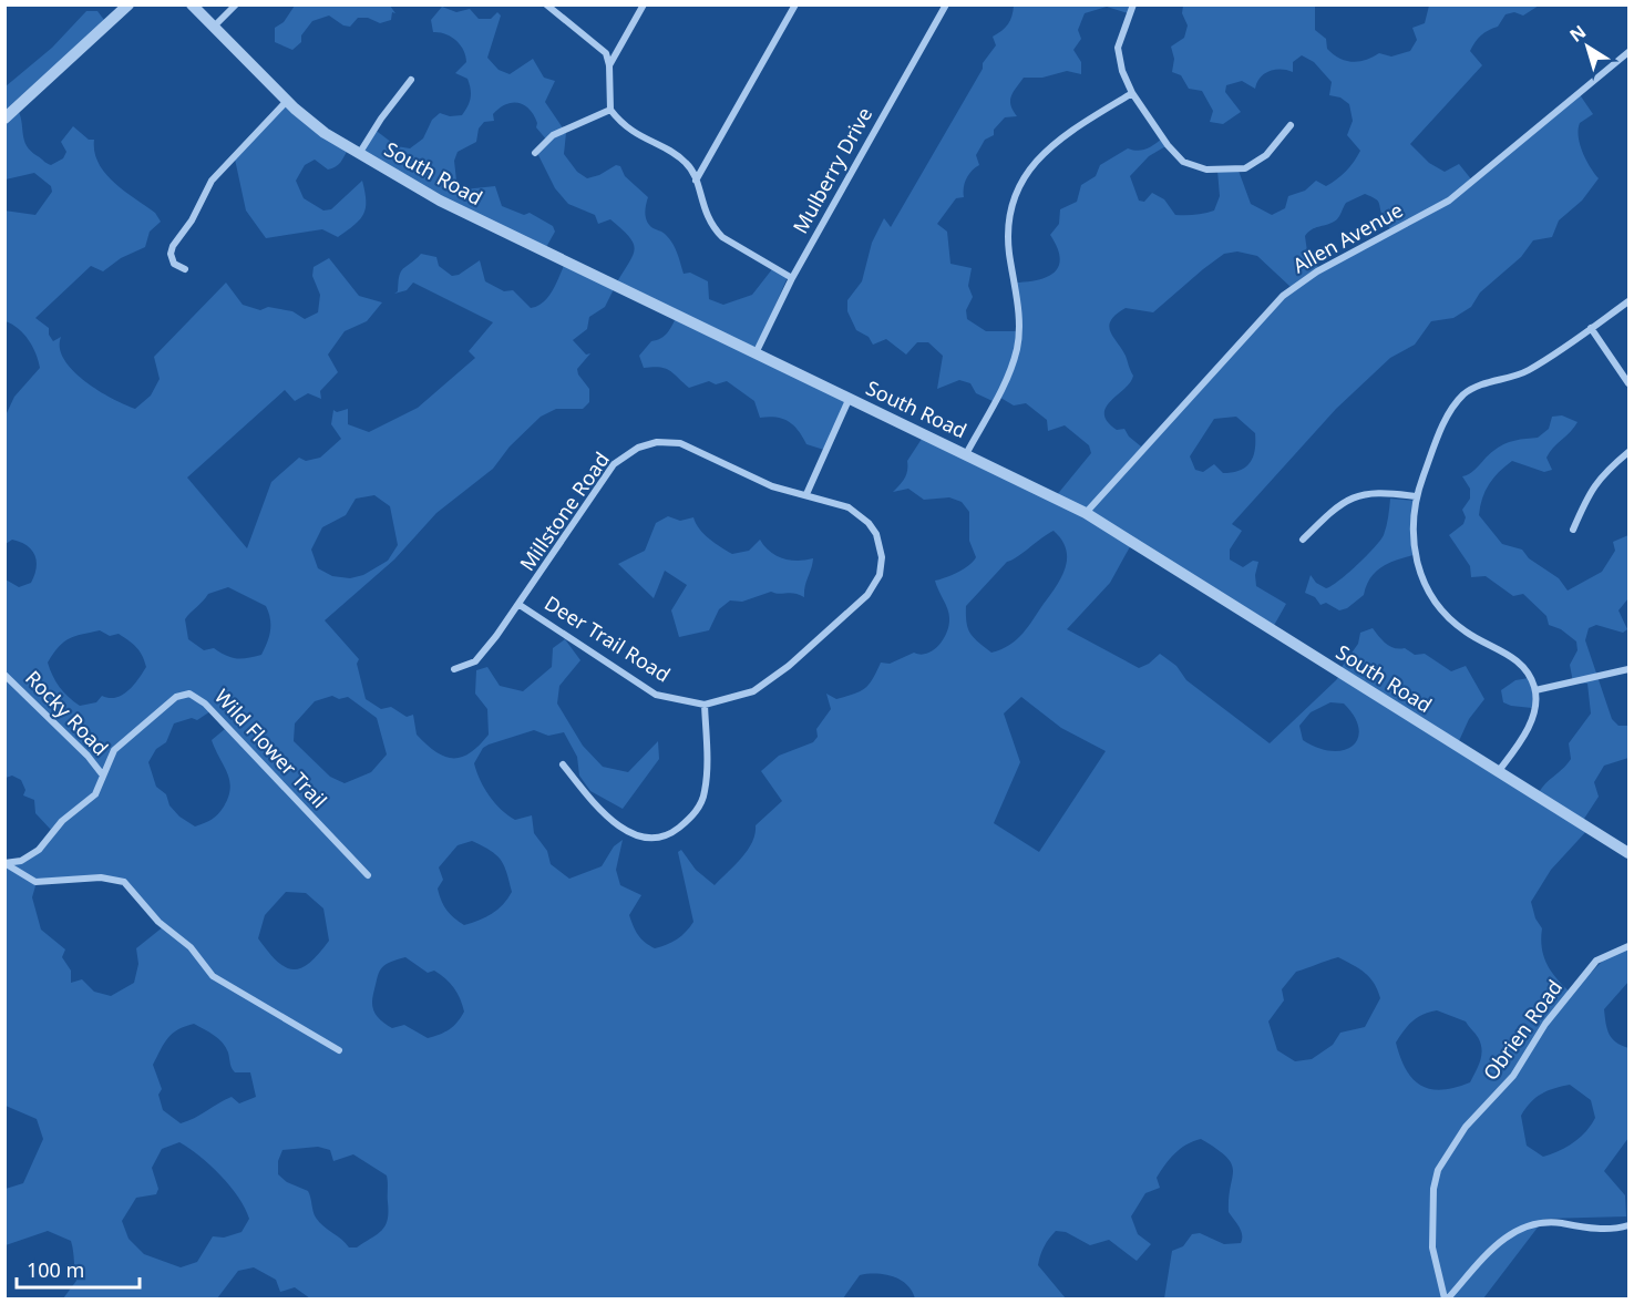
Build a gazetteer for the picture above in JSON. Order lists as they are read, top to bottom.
{
  "streets": {
    "street": [
      "Mulberry Drive",
      "South Road",
      "Allen Avenue",
      "Millstone Road",
      "Deer Trail Road",
      "Rocky Road",
      "Wild Flower Trail",
      "Obrien Road"
    ]
  },
  "crossings": [
    ["Mulberry Drive", "South Road"],
    ["South Road", "Allen Avenue"],
    ["Millstone Road", "Deer Trail Road"],
    ["Rocky Road", "Wild Flower Trail"]
  ],
  "scale_bar": "100 m",
  "north": "top left"
}
